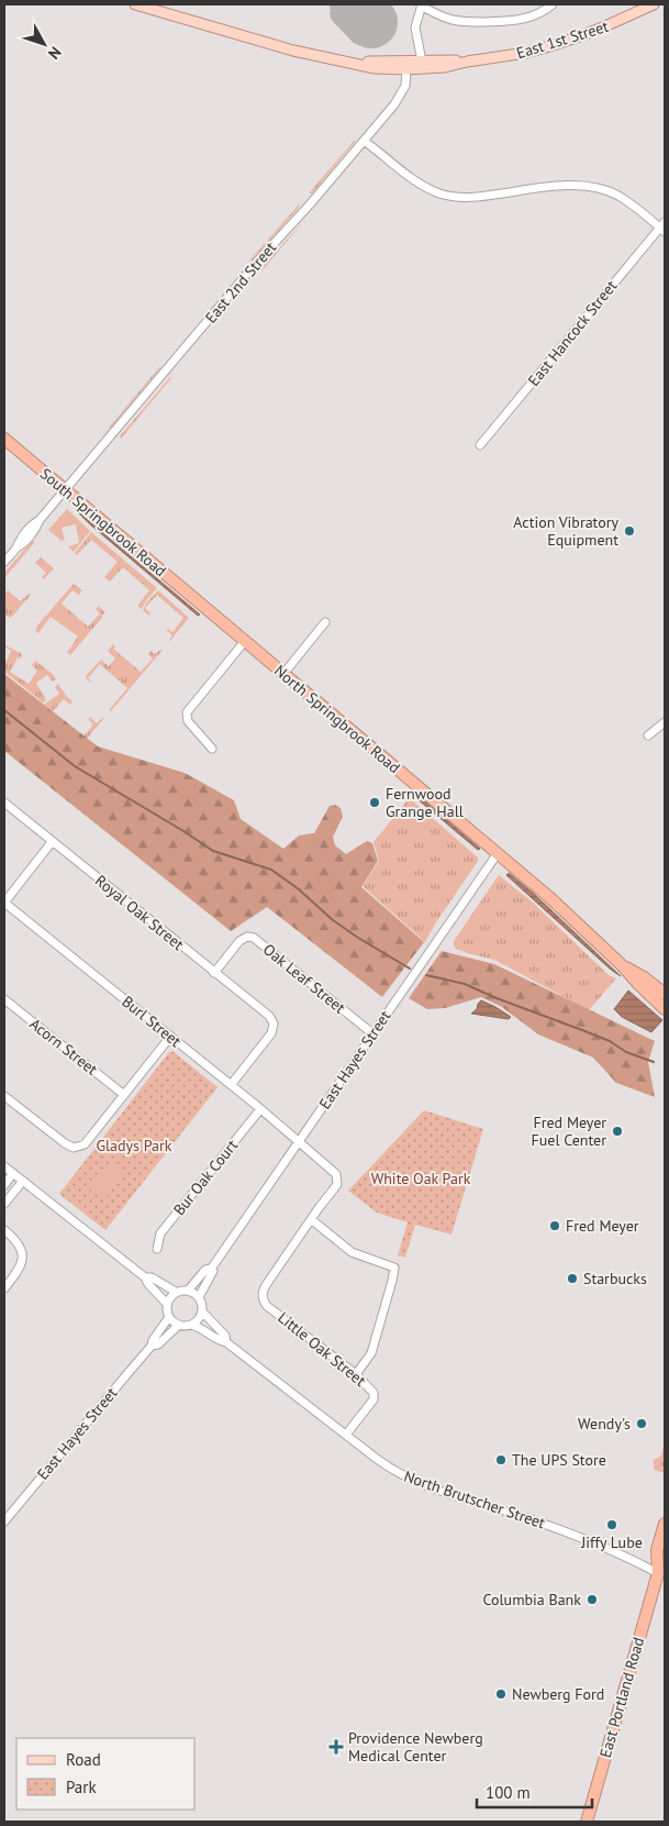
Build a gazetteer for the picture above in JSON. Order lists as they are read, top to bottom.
{
  "streets": {
    "highway": ["South Springbrook Road", "North Springbrook Road", "East Portland Road"],
    "main road": ["East 1st Street"],
    "street": [
      "East 2nd Street",
      "East Hancock Street",
      "Royal Oak Street",
      "Oak Leaf Street",
      "Burl Street",
      "Acorn Street",
      "East Hayes Street",
      "Bur Oak Court",
      "Little Oak Street",
      "North Brutscher Street"
    ]
  },
  "crossings": [
    ["East 1st Street", "East 2nd Street"],
    ["East 2nd Street", "South Springbrook Road"],
    ["South Springbrook Road", "North Springbrook Road"],
    ["North Springbrook Road", "East Hayes Street"],
    ["Royal Oak Street", "Oak Leaf Street"],
    ["Royal Oak Street", "Burl Street"],
    ["Oak Leaf Street", "East Hayes Street"],
    ["Burl Street", "East Hayes Street"],
    ["Burl Street", "Bur Oak Court"],
    ["Burl Street", "Little Oak Street"],
    ["East Hayes Street", "North Brutscher Street"],
    ["Little Oak Street", "North Brutscher Street"],
    ["North Brutscher Street", "East Portland Road"]
  ],
  "parks": ["Gladys Park", "White Oak Park"],
  "places": {
    "other": [
      "Action Vibratory Equipment",
      "Fernwood Grange Hall",
      "Fred Meyer Fuel Center",
      "Fred Meyer",
      "Starbucks",
      "Wendy's",
      "The UPS Store",
      "Jiffy Lube",
      "Columbia Bank",
      "Newberg Ford"
    ],
    "health": ["Providence Newberg Medical Center"]
  },
  "legend": ["Road", "Park"],
  "scale_bar": "100 m",
  "north": "bottom right"
}
